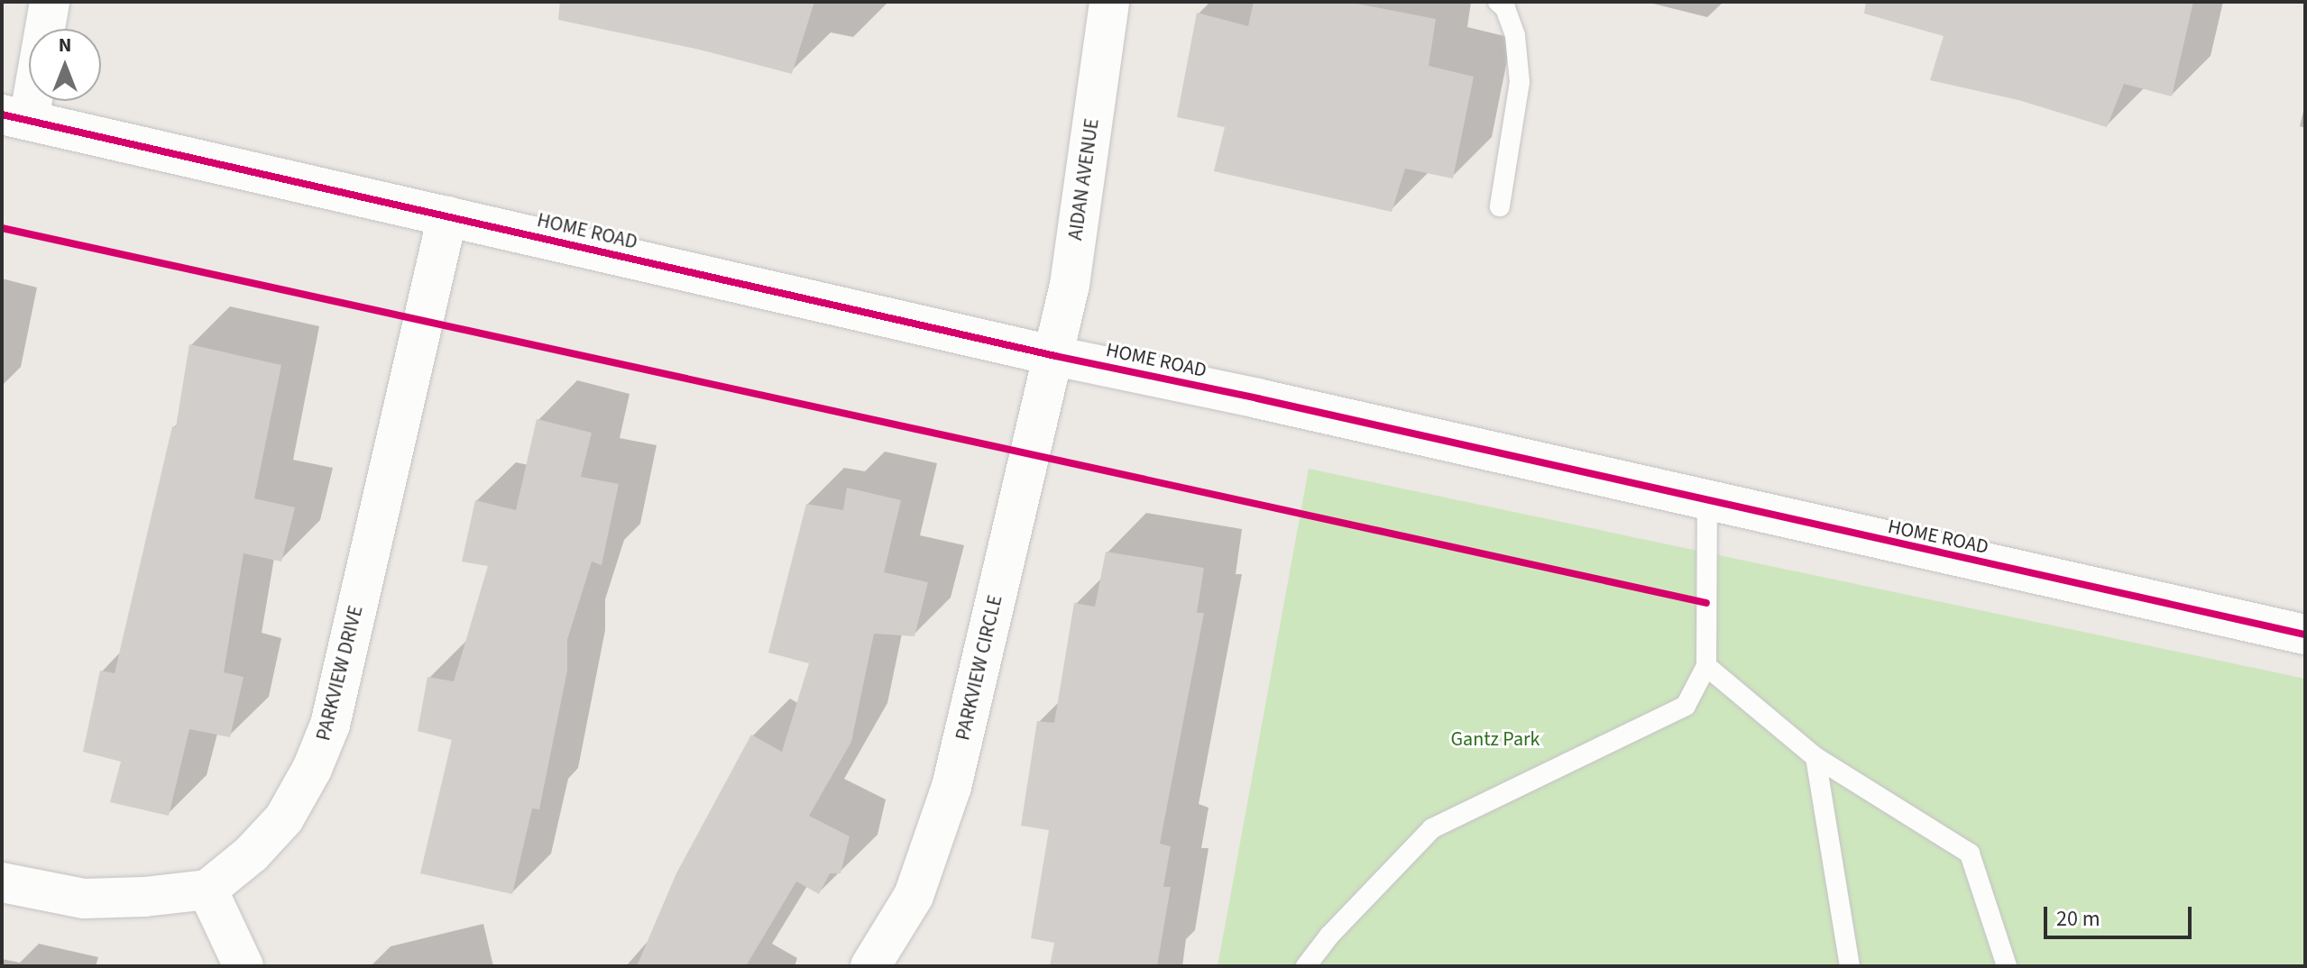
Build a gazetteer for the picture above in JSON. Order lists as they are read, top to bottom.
{
  "streets": {
    "street": [
      "AIDAN AVENUE",
      "HOME ROAD",
      "PARKVIEW CIRCLE",
      "PARKVIEW DRIVE"
    ]
  },
  "crossings": [
    ["AIDAN AVENUE", "HOME ROAD"],
    ["AIDAN AVENUE", "PARKVIEW CIRCLE"],
    ["HOME ROAD", "PARKVIEW CIRCLE"],
    ["HOME ROAD", "PARKVIEW DRIVE"]
  ],
  "parks": ["Gantz Park"],
  "scale_bar": "20 m",
  "north": "top"
}
